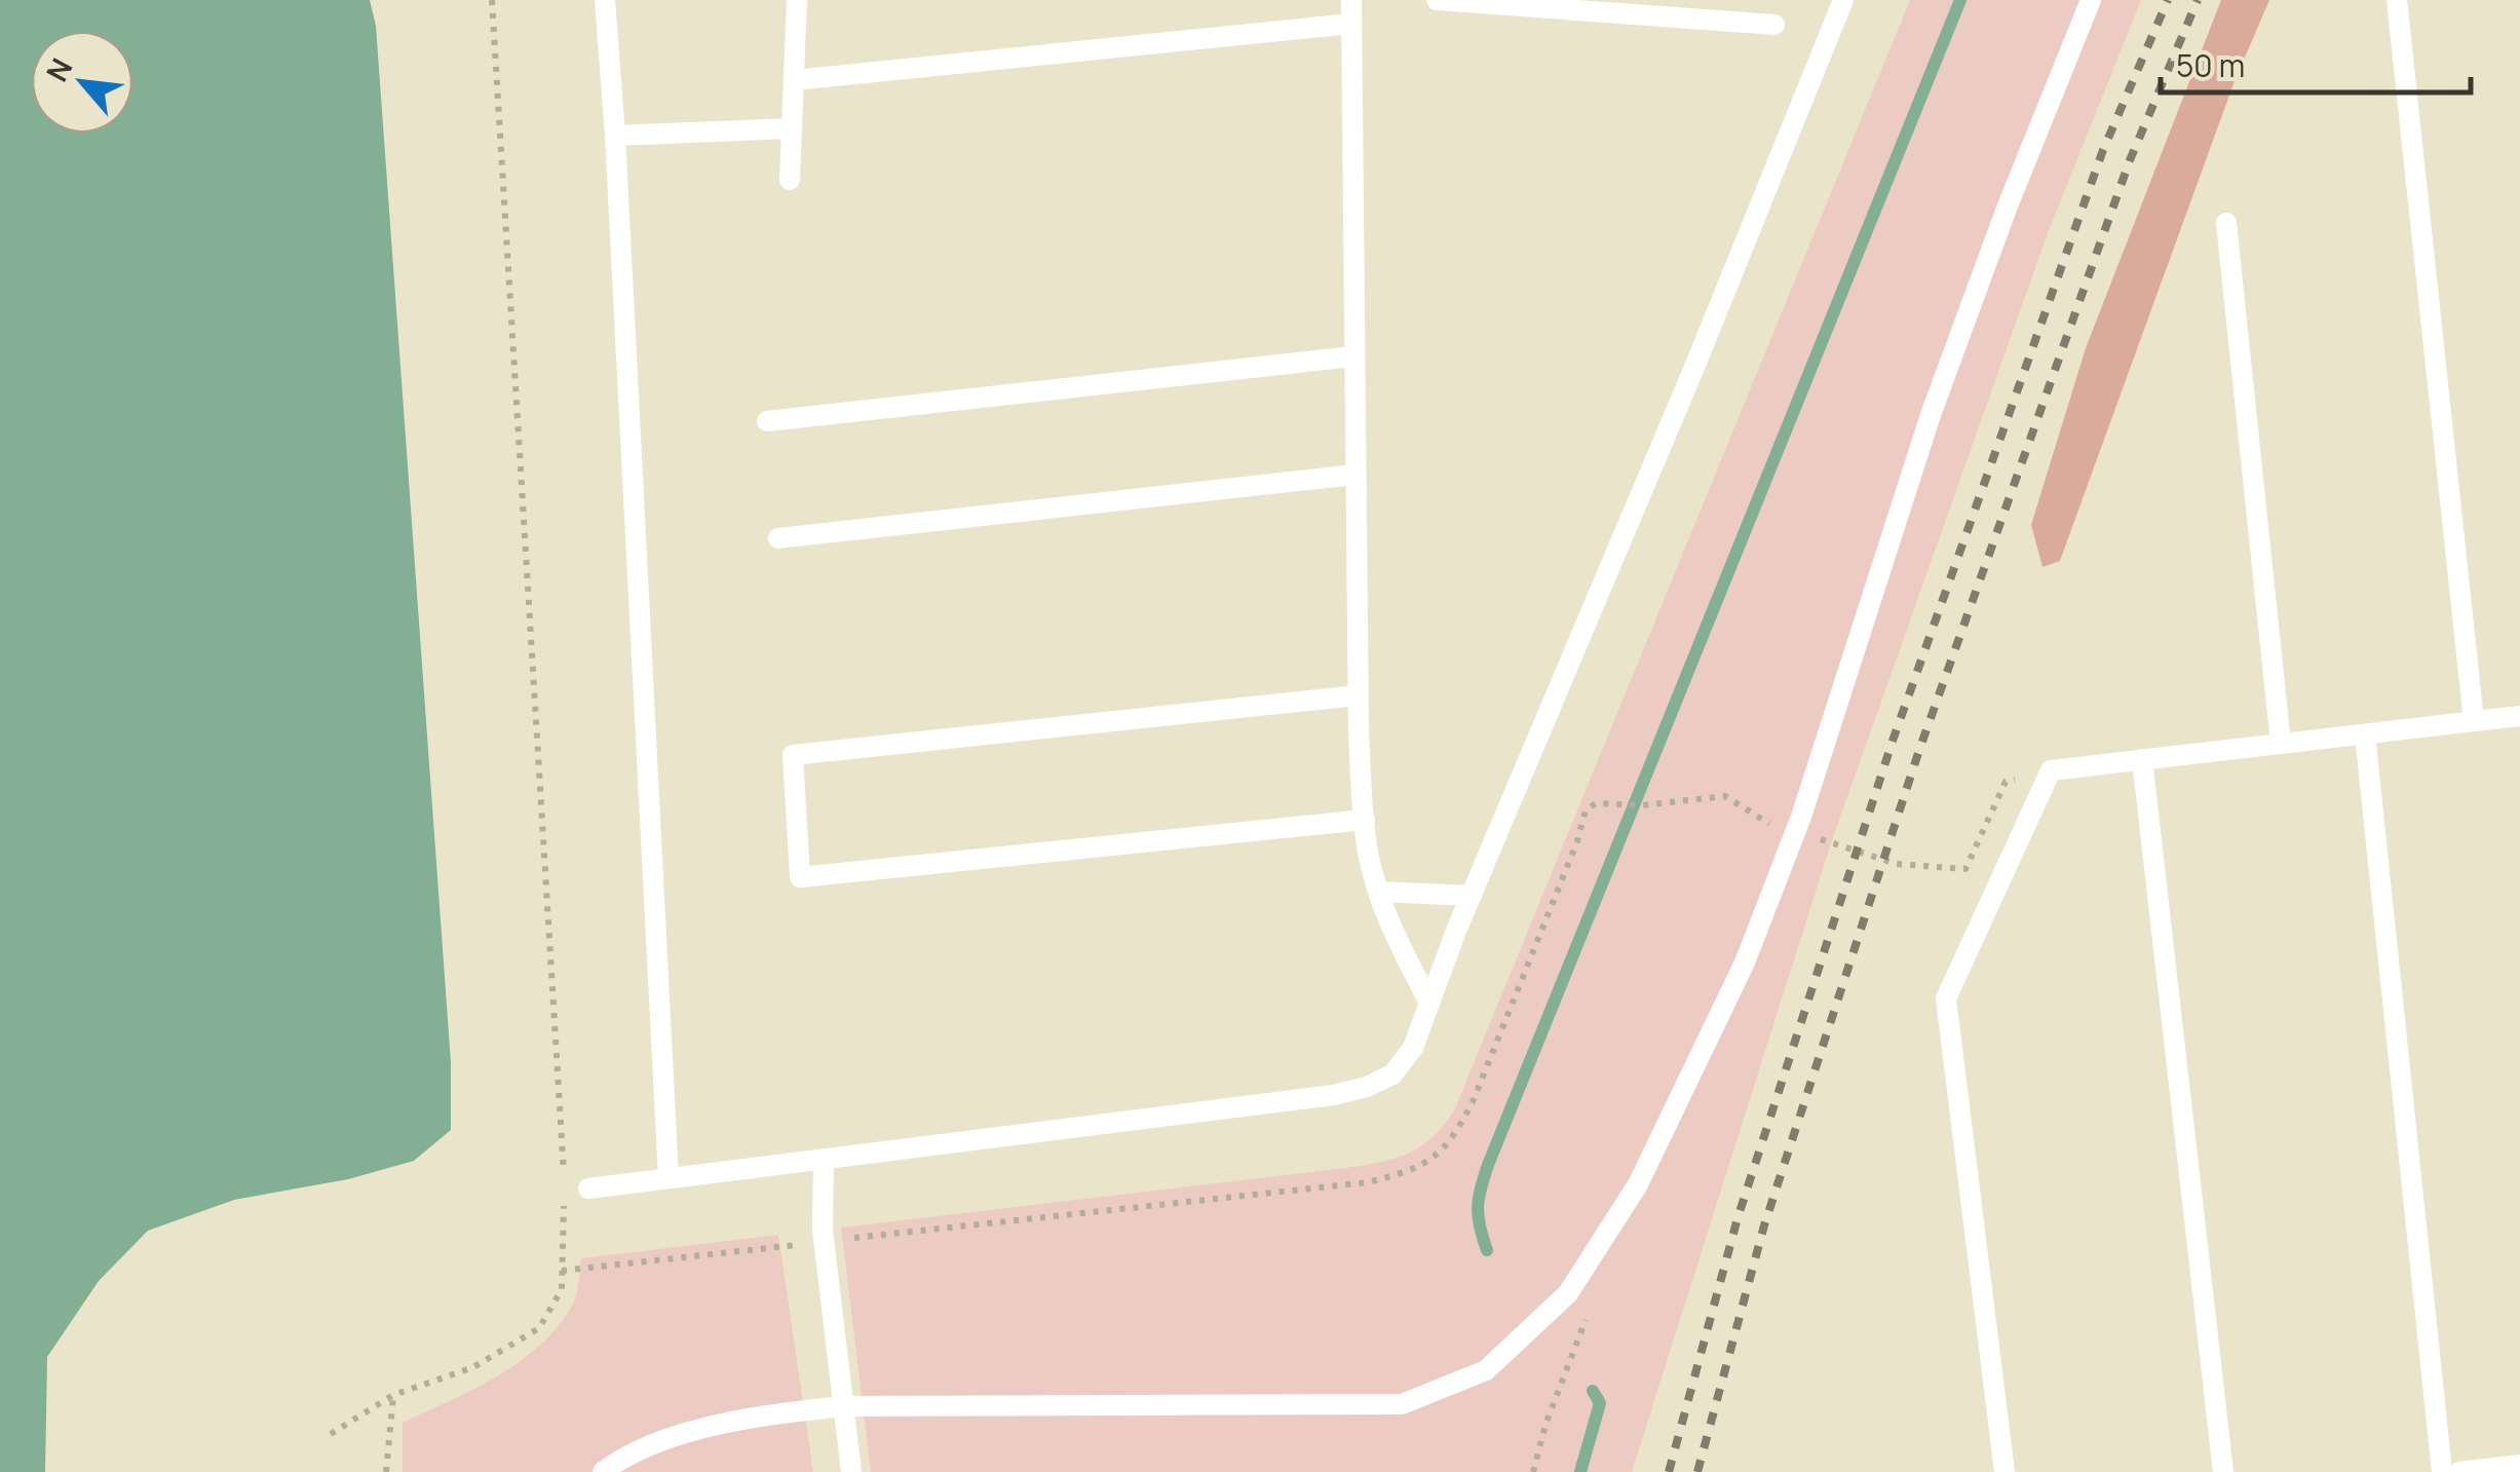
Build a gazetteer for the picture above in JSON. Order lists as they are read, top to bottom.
{
  "scale_bar": "50 m",
  "north": "top left"
}
